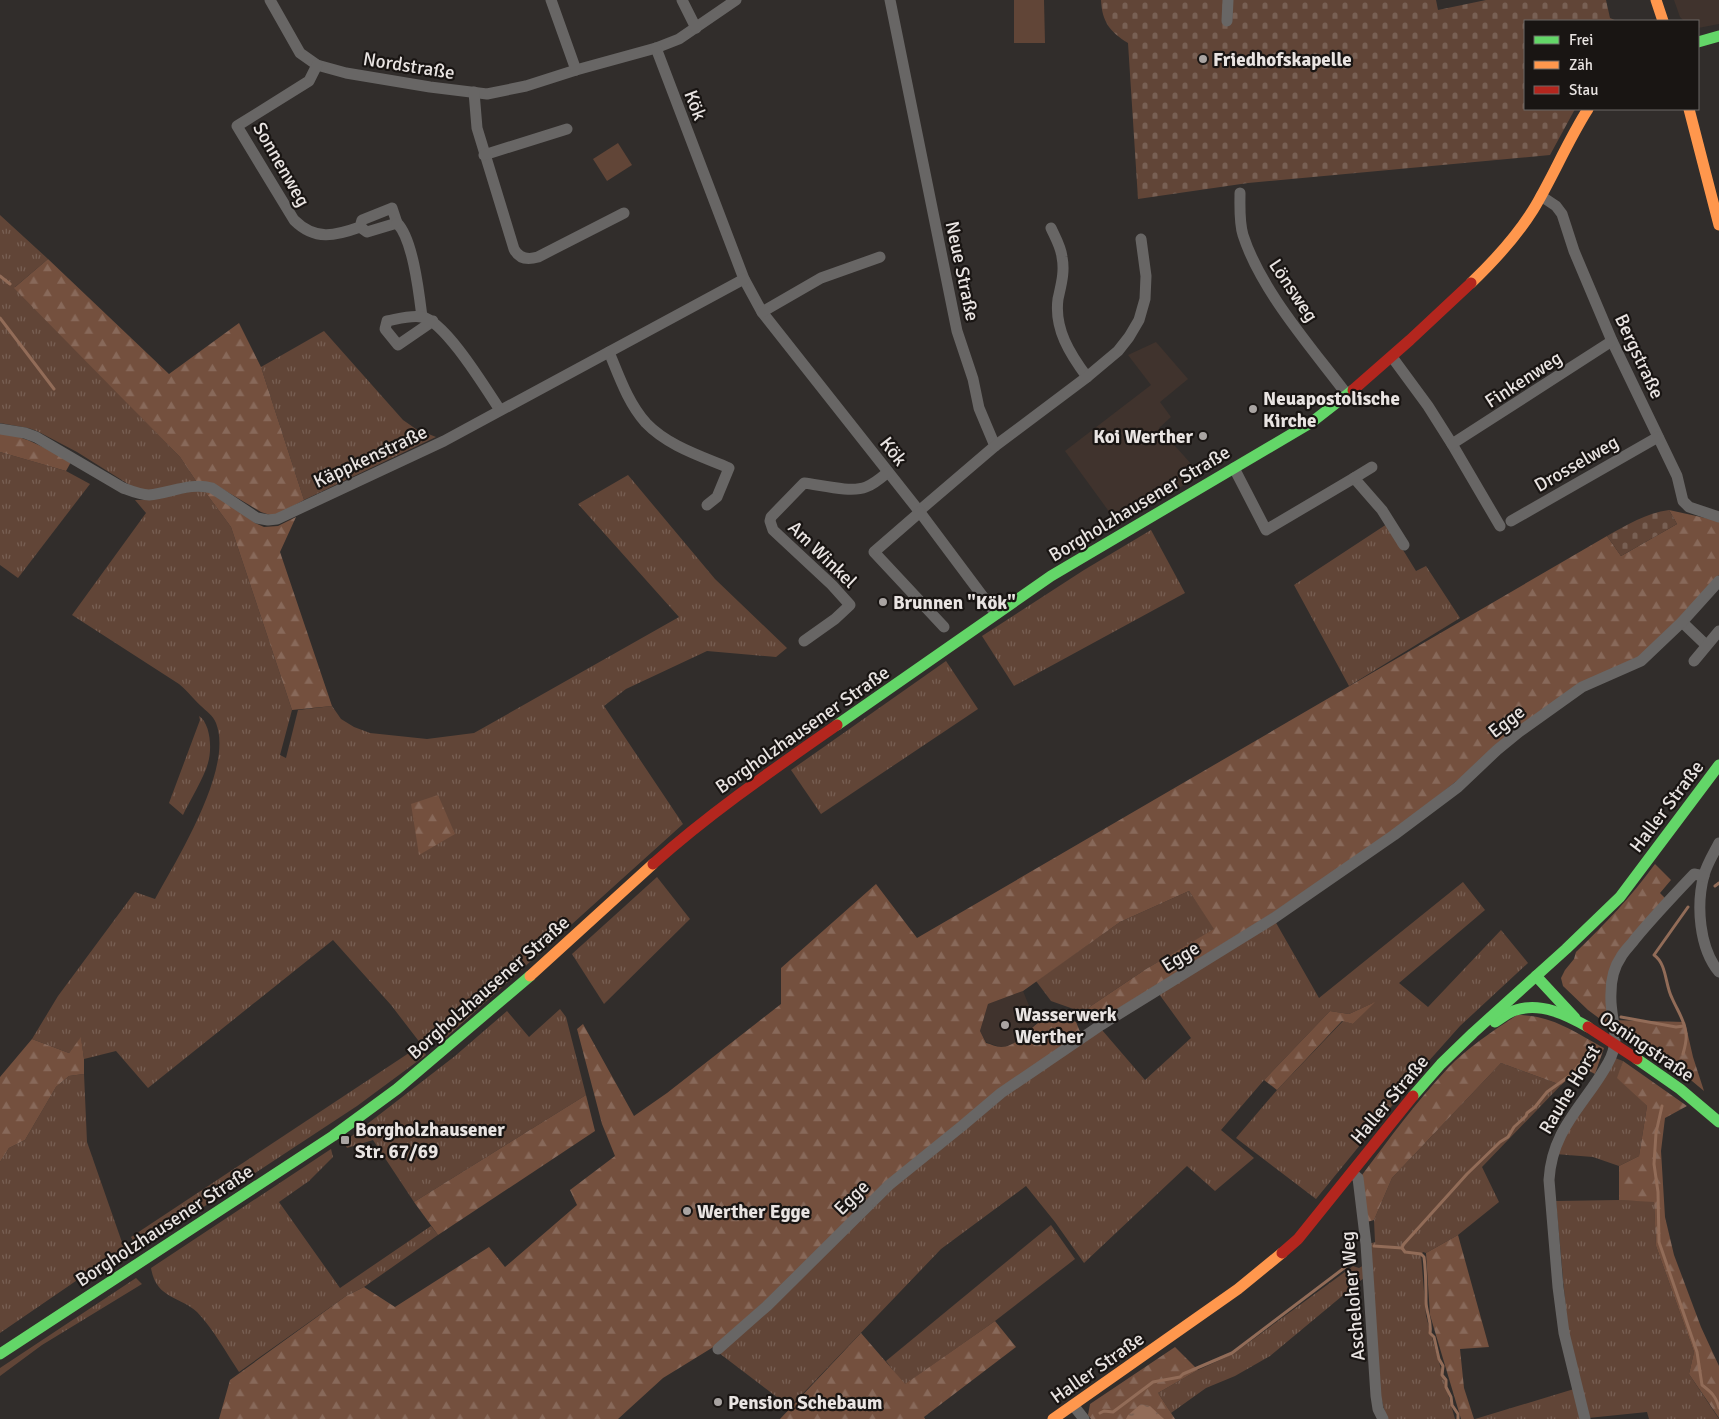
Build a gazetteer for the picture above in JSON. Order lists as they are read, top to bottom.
{
  "streets": {
    "main road": ["Borgholzhausener Straße", "Haller Straße", "Osningstraße"],
    "street": [
      "Nordstraße",
      "Kök",
      "Sonnenweg",
      "Neue Straße",
      "Lönsweg",
      "Bergstraße",
      "Finkenweg",
      "Käppkenstraße",
      "Drosselweg",
      "Am Winkel",
      "Egge",
      "Rauhe Horst",
      "Ascheloher Weg"
    ]
  },
  "crossings": [
    ["Nordstraße", "Kök"],
    ["Nordstraße", "Sonnenweg"],
    ["Kök", "Käppkenstraße"],
    ["Kök", "Borgholzhausener Straße"],
    ["Kök", "Am Winkel"],
    ["Sonnenweg", "Käppkenstraße"],
    ["Lönsweg", "Borgholzhausener Straße"],
    ["Bergstraße", "Finkenweg"],
    ["Bergstraße", "Drosselweg"],
    ["Bergstraße", "Borgholzhausener Straße"],
    ["Haller Straße", "Osningstraße"],
    ["Haller Straße", "Ascheloher Weg"]
  ],
  "places": {
    "other": [
      "Friedhofskapelle",
      "Neuapostolische Kirche",
      "Koi Werther",
      "Brunnen \"Kök\"",
      "Wasserwerk Werther",
      "Werther Egge",
      "Pension Schebaum"
    ],
    "transit": ["Borgholzhausener Str. 67/69"]
  },
  "legend": ["Frei", "Zäh", "Stau"]
}
